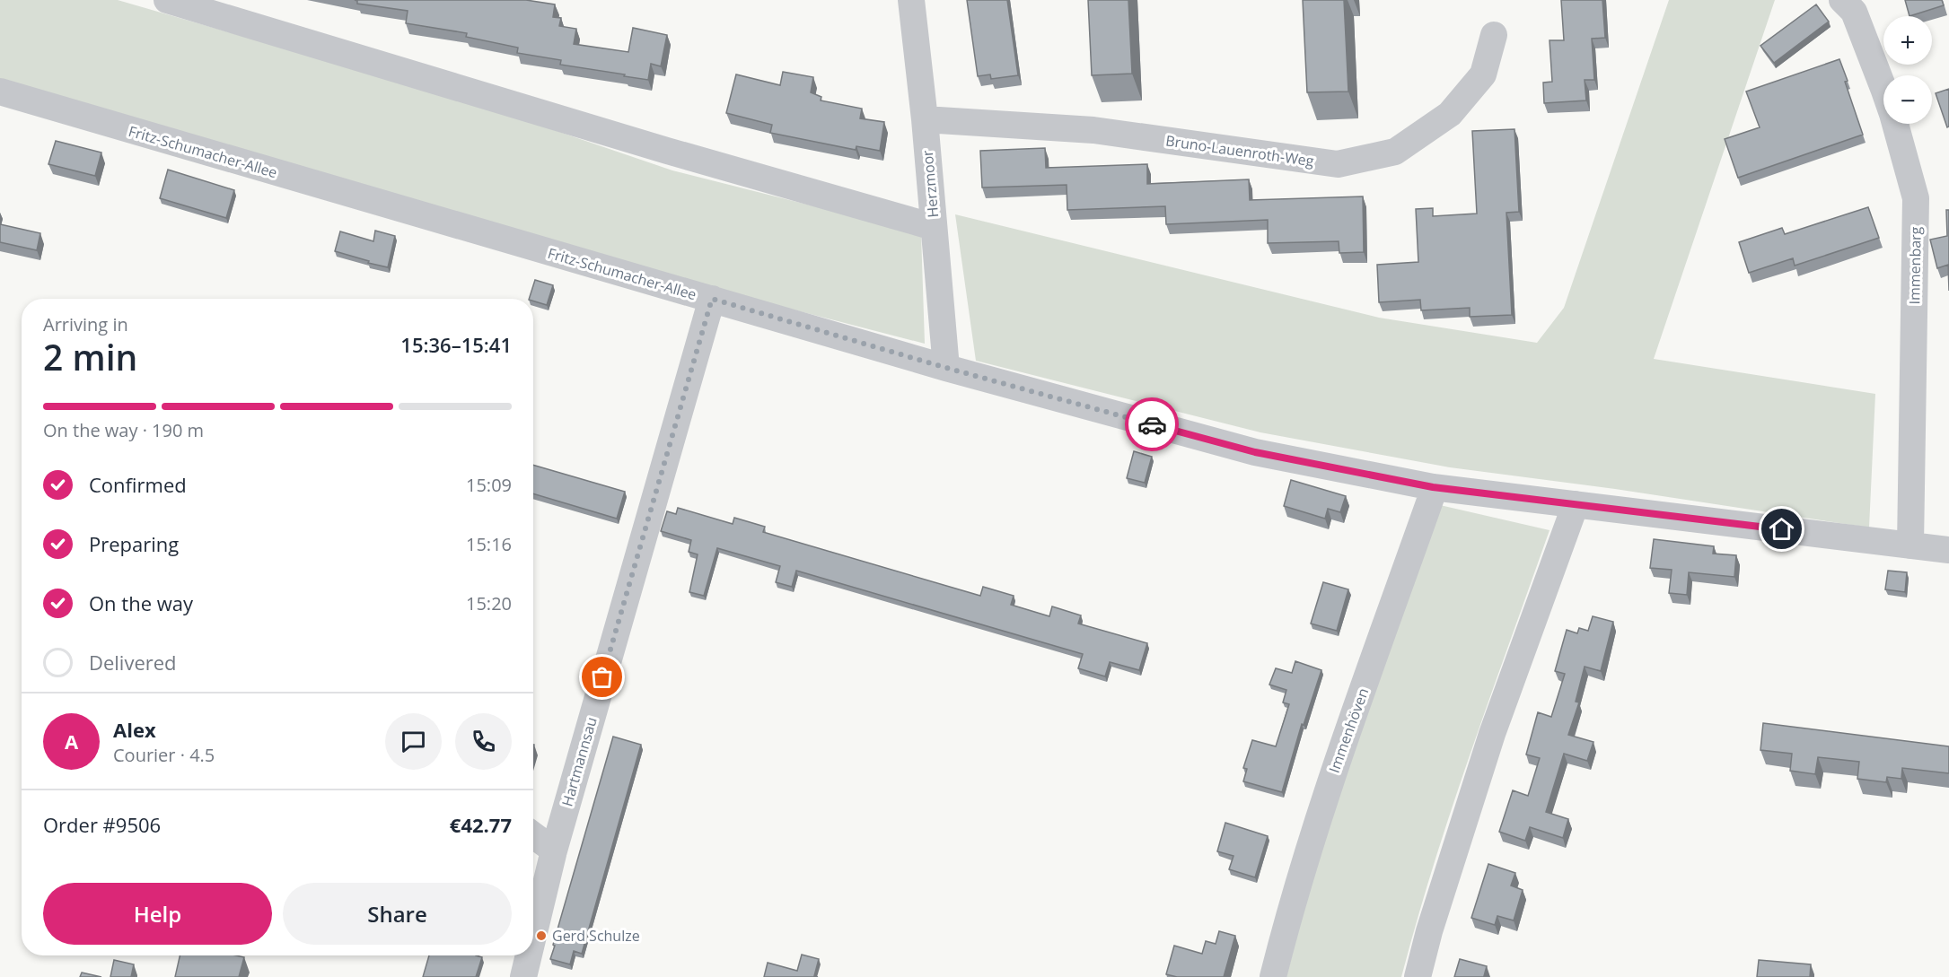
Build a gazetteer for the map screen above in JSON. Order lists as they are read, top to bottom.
{
  "streets": {
    "street": [
      "Bruno-Lauenroth-Weg",
      "Fritz-Schumacher-Allee",
      "Herzmoor",
      "Immenbarg",
      "Immenhöven",
      "Hartmannsau"
    ]
  },
  "crossings": [
    ["Bruno-Lauenroth-Weg", "Herzmoor"],
    ["Fritz-Schumacher-Allee", "Herzmoor"],
    ["Fritz-Schumacher-Allee", "Immenbarg"],
    ["Fritz-Schumacher-Allee", "Immenhöven"],
    ["Fritz-Schumacher-Allee", "Hartmannsau"]
  ],
  "places": ["Gerd Schulze"],
  "page": {
    "map_buttons": ["+", "−"],
    "heading": ["2 min", "Arriving in", "15:36–15:41"],
    "panel": [
      "Alex",
      "Courier · 4.5",
      "Order #9506",
      "€42.77"
    ],
    "bar": "On the way · 190 m",
    "list": [
      ["Confirmed", "15:09"],
      ["Preparing", "15:16"],
      ["On the way", "15:20"],
      "Delivered"
    ],
    "round": "A",
    "buttons": ["Help", "Share"]
  }
}
